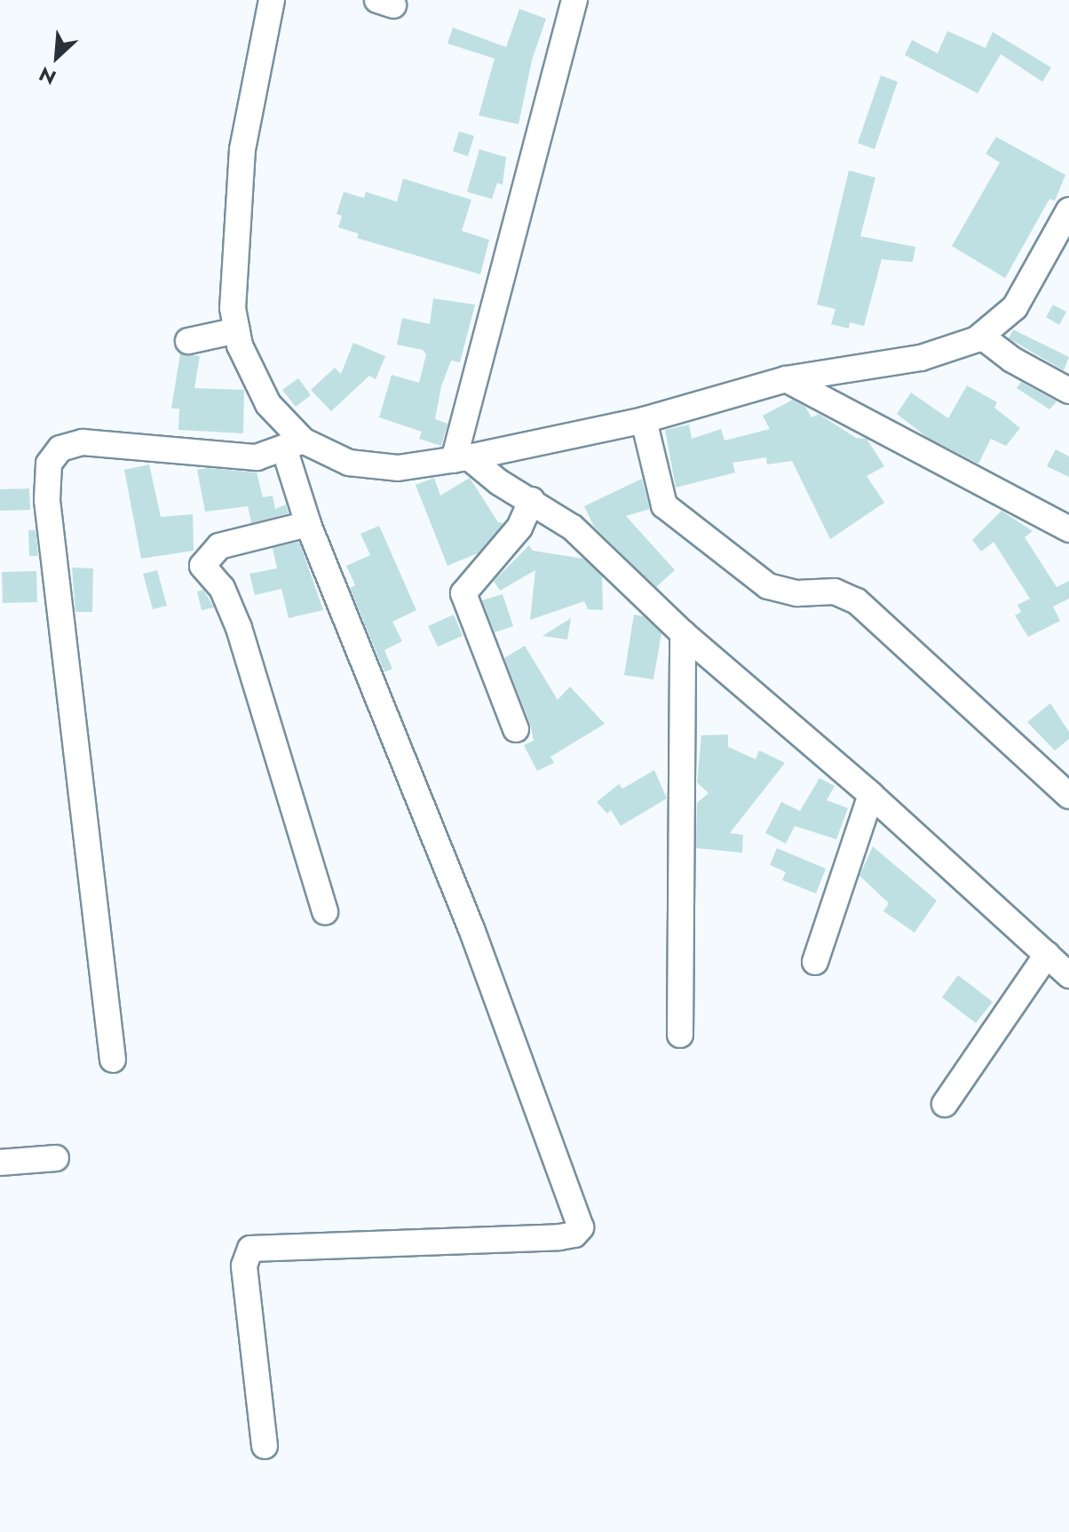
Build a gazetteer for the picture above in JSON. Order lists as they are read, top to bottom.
{
  "north": "bottom left"
}
